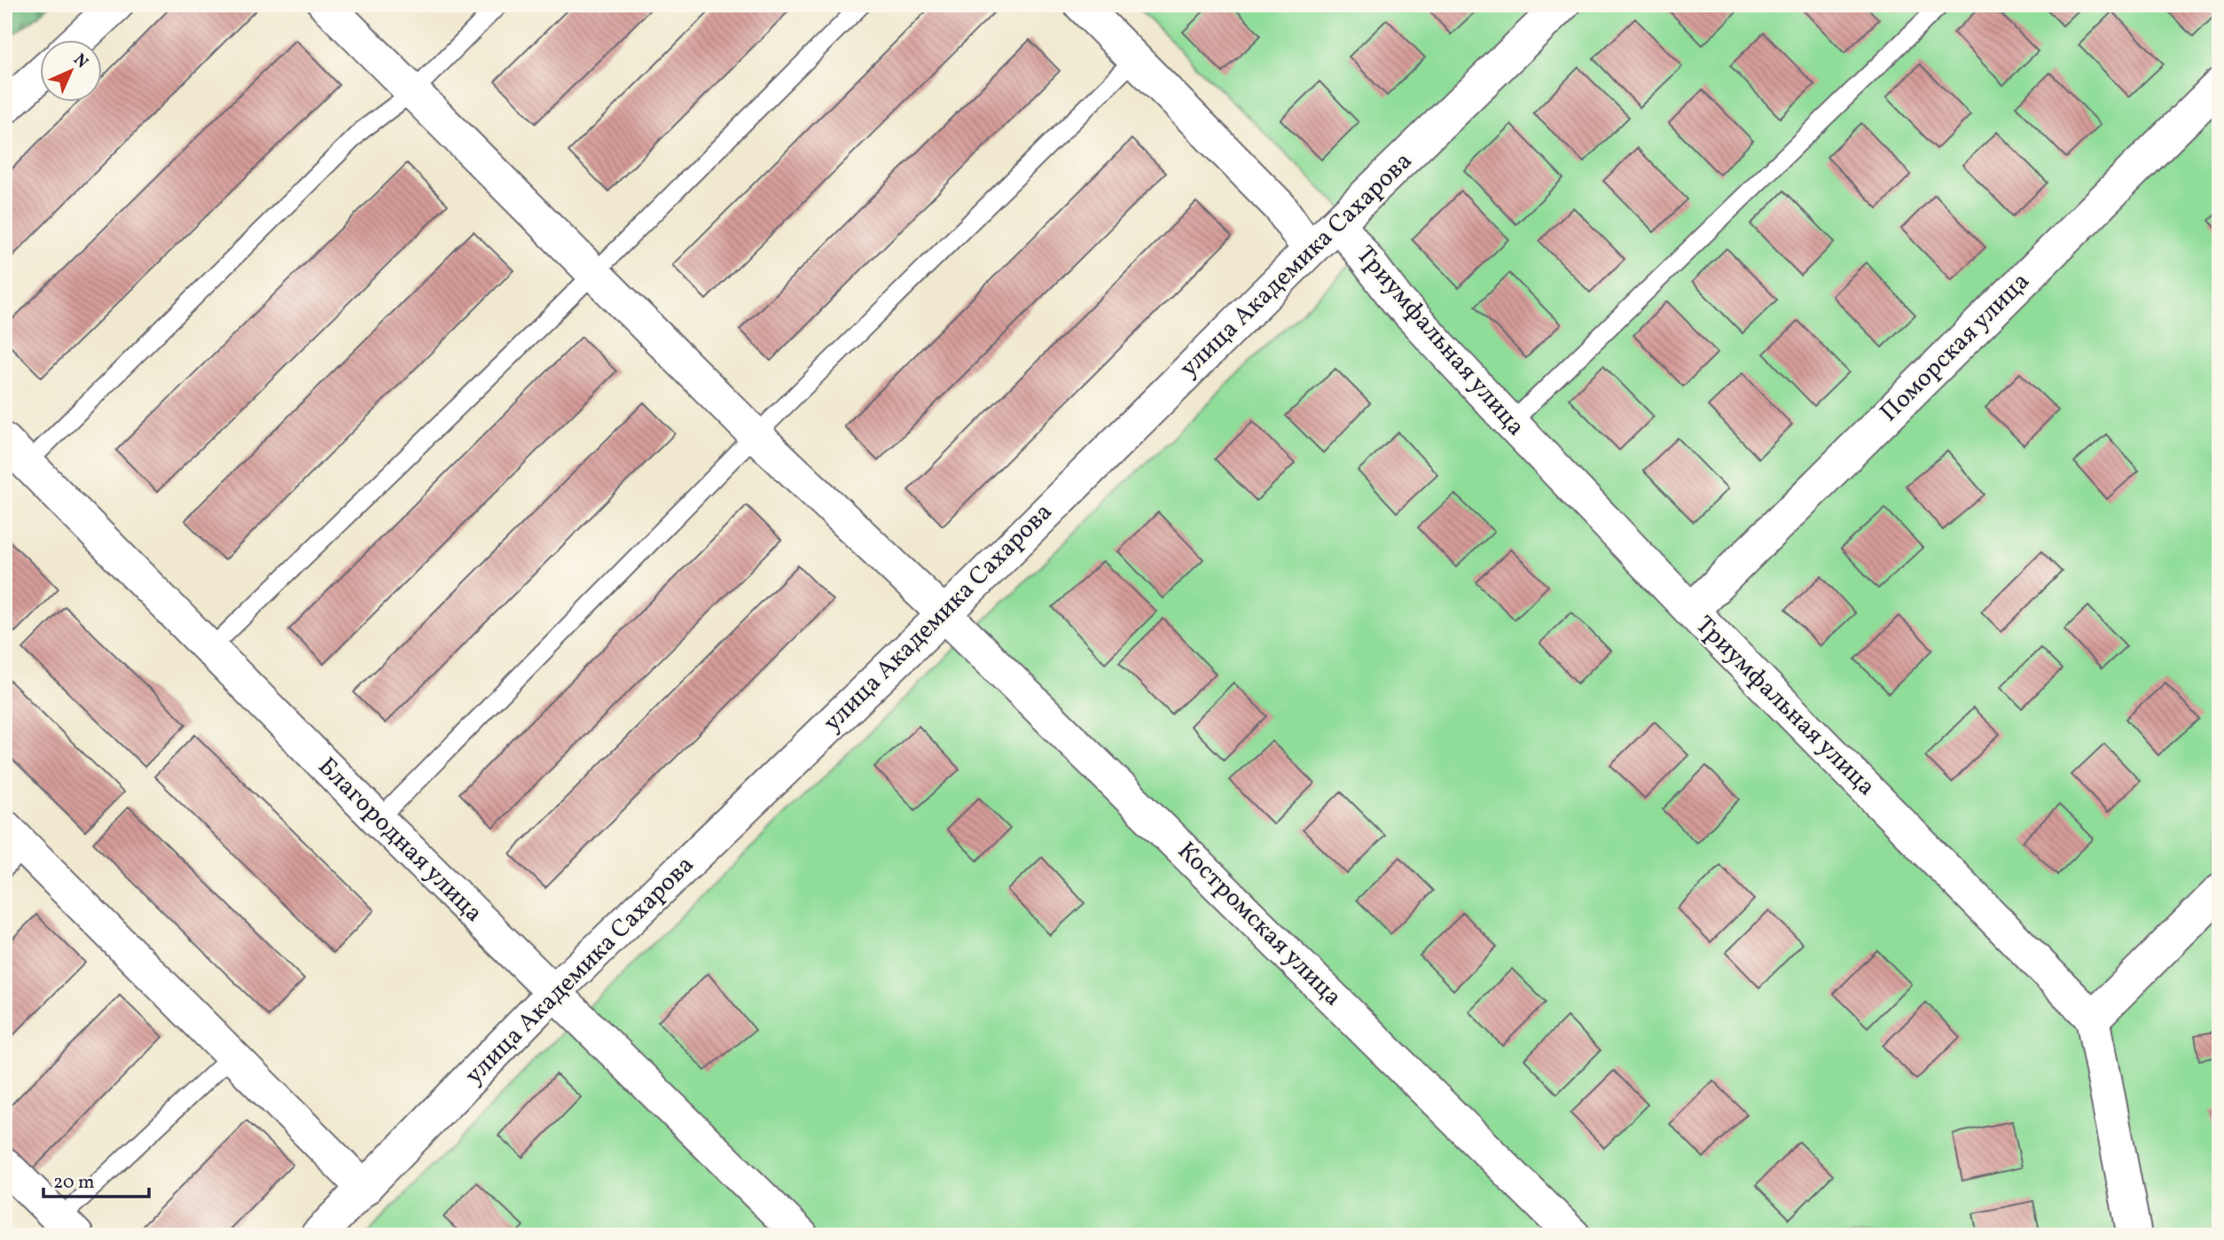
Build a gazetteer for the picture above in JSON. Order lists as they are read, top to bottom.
{
  "streets": {
    "street": [
      "улица Академика Сахарова",
      "Триумфальная улица",
      "Поморская улица",
      "Благородная улица",
      "Костромская улица"
    ]
  },
  "crossings": [
    ["улица Академика Сахарова", "Триумфальная улица"],
    ["улица Академика Сахарова", "Благородная улица"],
    ["улица Академика Сахарова", "Костромская улица"],
    ["Триумфальная улица", "Поморская улица"]
  ],
  "scale_bar": "20 m",
  "north": "top right"
}
